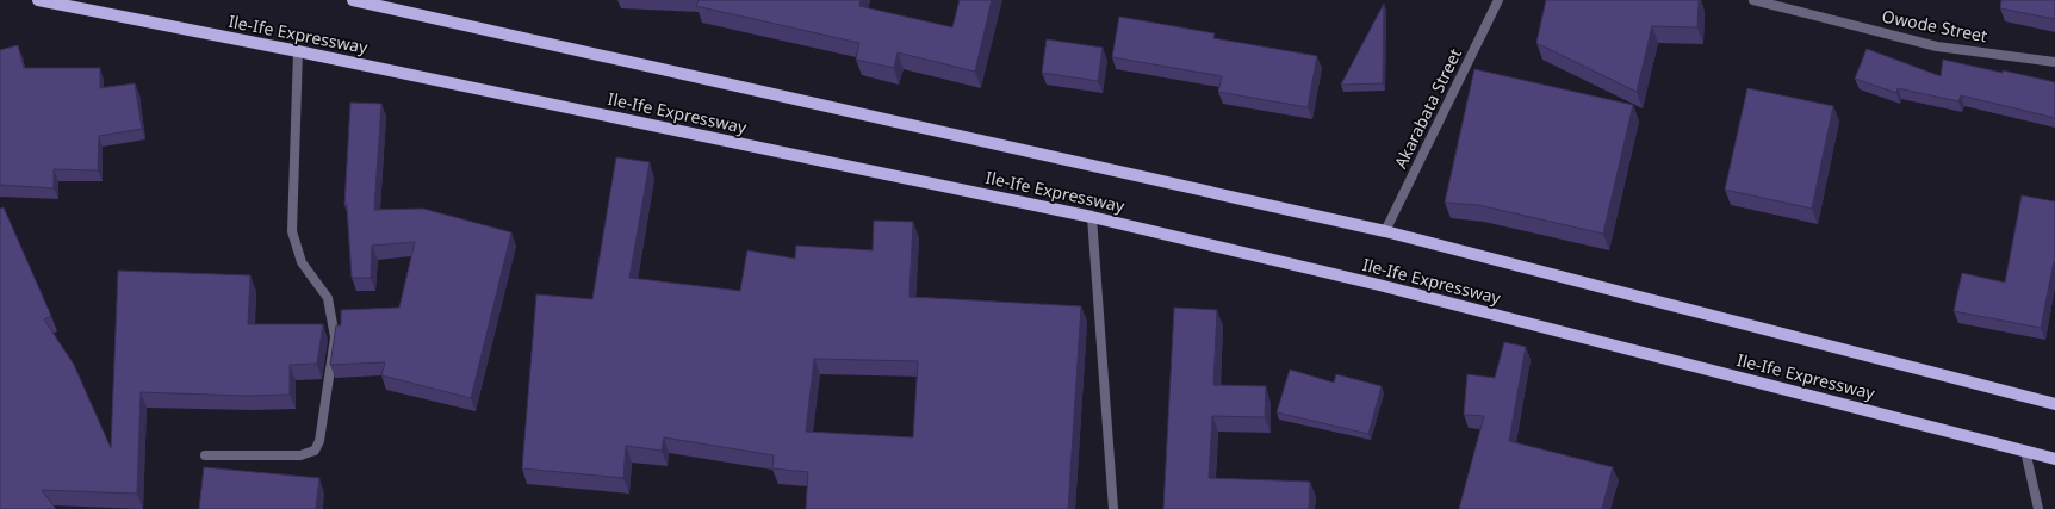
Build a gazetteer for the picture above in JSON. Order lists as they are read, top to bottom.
{
  "streets": {
    "main road": ["Ile-Ife Expressway"],
    "street": ["Owode Street", "Akarabata Street"]
  },
  "crossings": [
    ["Ile-Ife Expressway", "Akarabata Street"]
  ]
}
